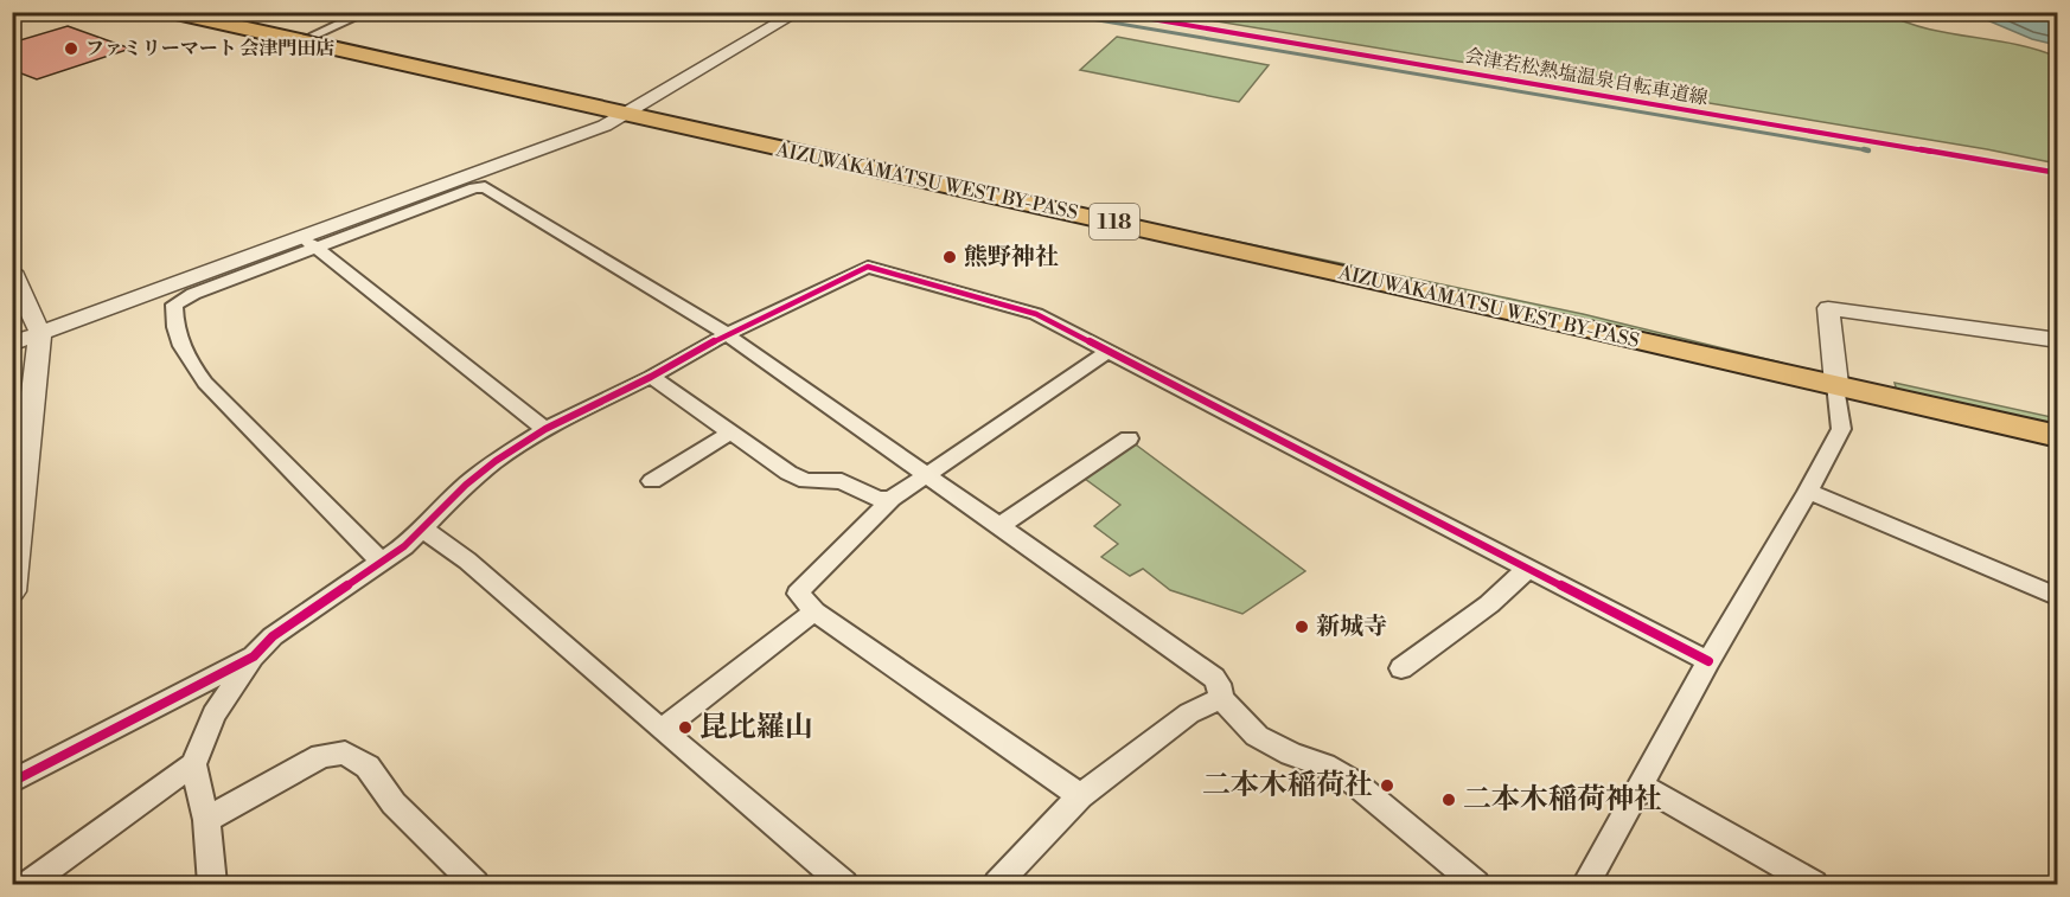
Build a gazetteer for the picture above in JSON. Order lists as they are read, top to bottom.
{
  "streets": {
    "highway": ["AIZUWAKAMATSU WEST BY-PASS", "118"],
    "cycle path": ["会津若松熱塩温泉自転車道線"]
  },
  "places": [
    "ファミリーマート 会津門田店",
    "熊野神社",
    "新城寺",
    "昆比羅山",
    "二本木稲荷社",
    "二本木稲荷神社"
  ]
}
